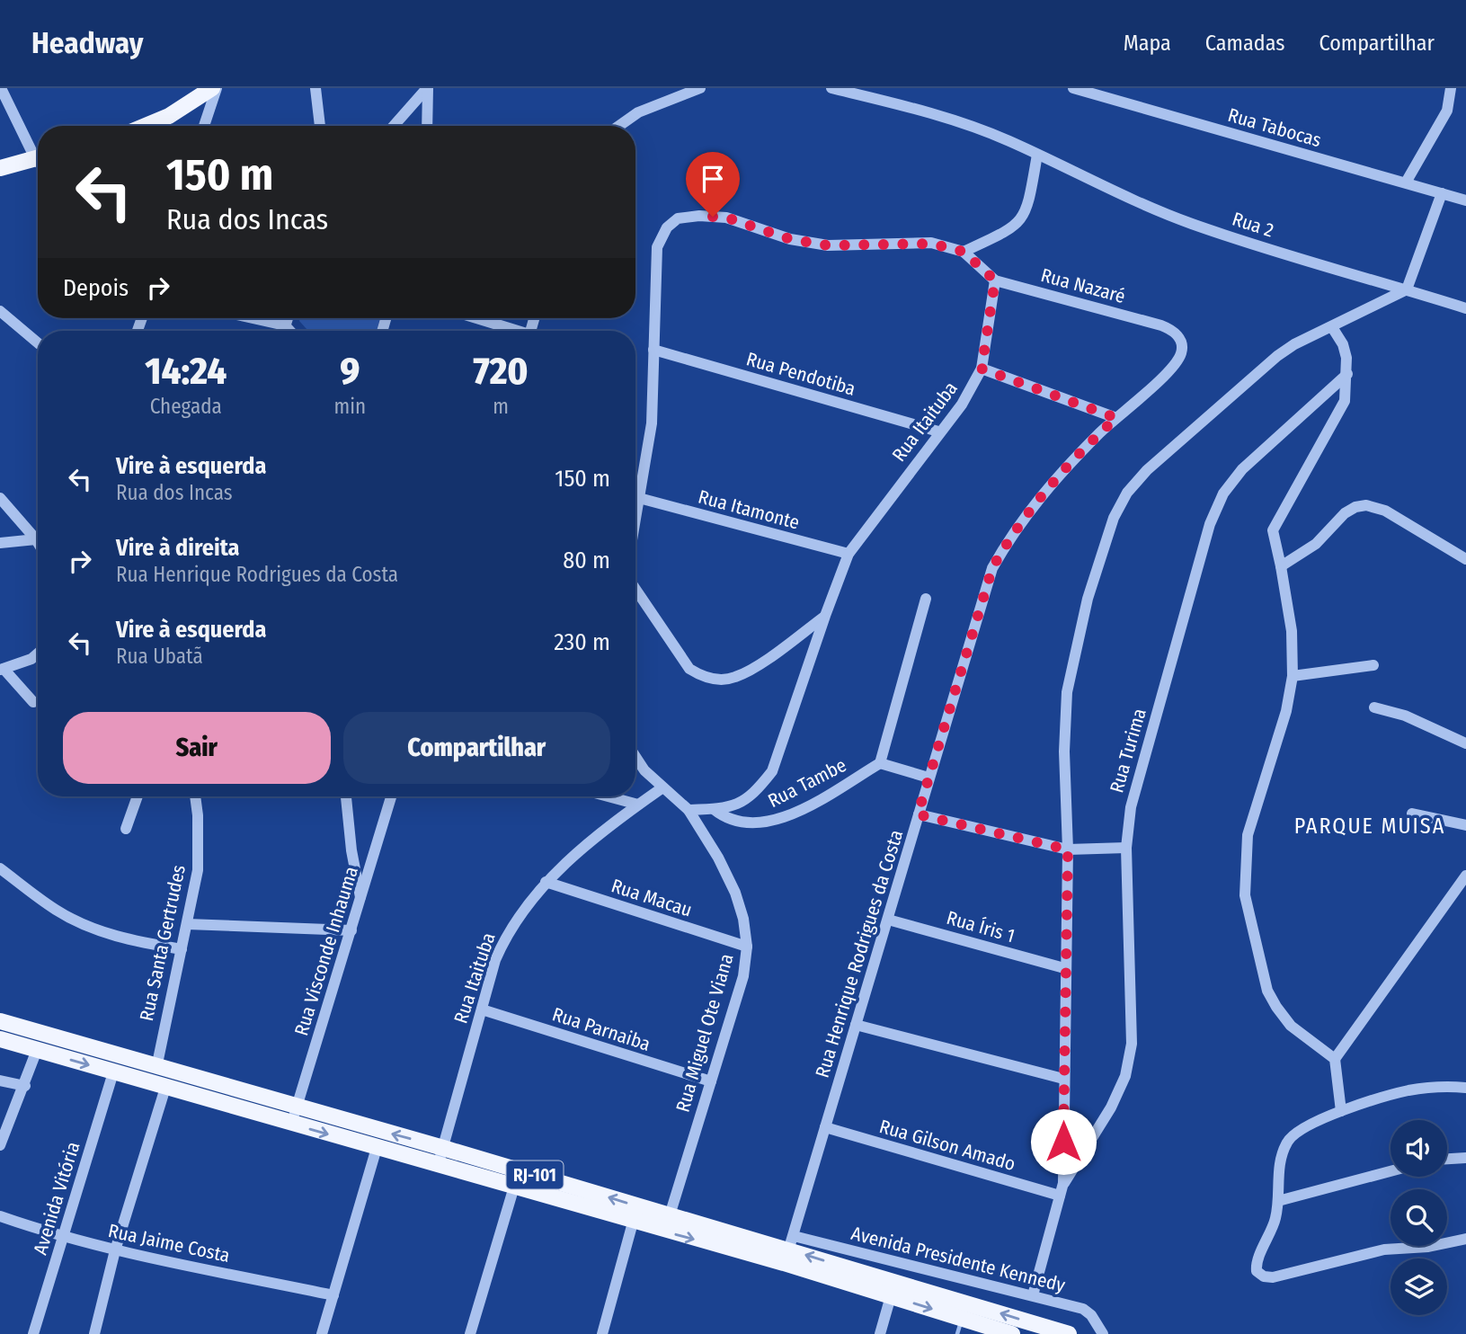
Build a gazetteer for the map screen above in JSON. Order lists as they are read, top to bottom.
{
  "streets": {
    "main road": ["RJ-101"],
    "street": [
      "Rua Tabocas",
      "Rua 2",
      "Rua Nazaré",
      "Rua Pendotiba",
      "Rua Itaituba",
      "Rua Itamonte",
      "Rua Turima",
      "Rua Tambe",
      "Rua Macau",
      "Rua Íris 1",
      "Rua Santa Gertrudes",
      "Rua Visconde Inhauma",
      "Rua Henrique Rodrigues da Costa",
      "Rua Parnaiba",
      "Rua Miguel Ote Viana",
      "Rua Gilson Amado",
      "Avenida Vitória",
      "Rua Jaime Costa",
      "Avenida Presidente Kennedy"
    ]
  },
  "crossings": [
    ["Rua Nazaré", "Rua Itaituba"],
    ["Rua Nazaré", "Rua Henrique Rodrigues da Costa"],
    ["Rua Pendotiba", "Rua Itaituba"],
    ["Rua Itaituba", "Rua Itamonte"],
    ["Rua Itaituba", "Rua Tambe"],
    ["Rua Itaituba", "Rua Macau"],
    ["Rua Itaituba", "Rua Parnaiba"],
    ["Rua Itaituba", "Rua Miguel Ote Viana"],
    ["Rua Itaituba", "RJ-101"],
    ["Rua Macau", "Rua Miguel Ote Viana"],
    ["Rua Íris 1", "Rua Henrique Rodrigues da Costa"],
    ["Rua Santa Gertrudes", "RJ-101"],
    ["Rua Visconde Inhauma", "RJ-101"],
    ["Rua Henrique Rodrigues da Costa", "Rua Gilson Amado"],
    ["Rua Henrique Rodrigues da Costa", "RJ-101"],
    ["Rua Henrique Rodrigues da Costa", "Avenida Presidente Kennedy"],
    ["Rua Parnaiba", "Rua Miguel Ote Viana"],
    ["Rua Miguel Ote Viana", "RJ-101"],
    ["RJ-101", "Avenida Vitória"],
    ["RJ-101", "Avenida Presidente Kennedy"],
    ["Avenida Vitória", "Rua Jaime Costa"]
  ],
  "districts": ["PARQUE MUISA"],
  "page": {
    "header": "Headway",
    "nav": ["Mapa", "Camadas", "Compartilhar"],
    "turn": ["150 m", "Rua dos Incas"],
    "then": "Depois",
    "eta": [
      "14:24",
      "Chegada",
      "9",
      "min",
      "720",
      "m"
    ],
    "list": [
      {
        "name": "Vire à esquerda",
        "note": "Rua dos Incas",
        "value": "150 m"
      },
      {
        "name": "Vire à direita",
        "note": "Rua Henrique Rodrigues da Costa",
        "value": "80 m"
      },
      {
        "name": "Vire à esquerda",
        "note": "Rua Ubatã",
        "value": "230 m"
      }
    ],
    "buttons": ["Sair", "Compartilhar"]
  }
}
